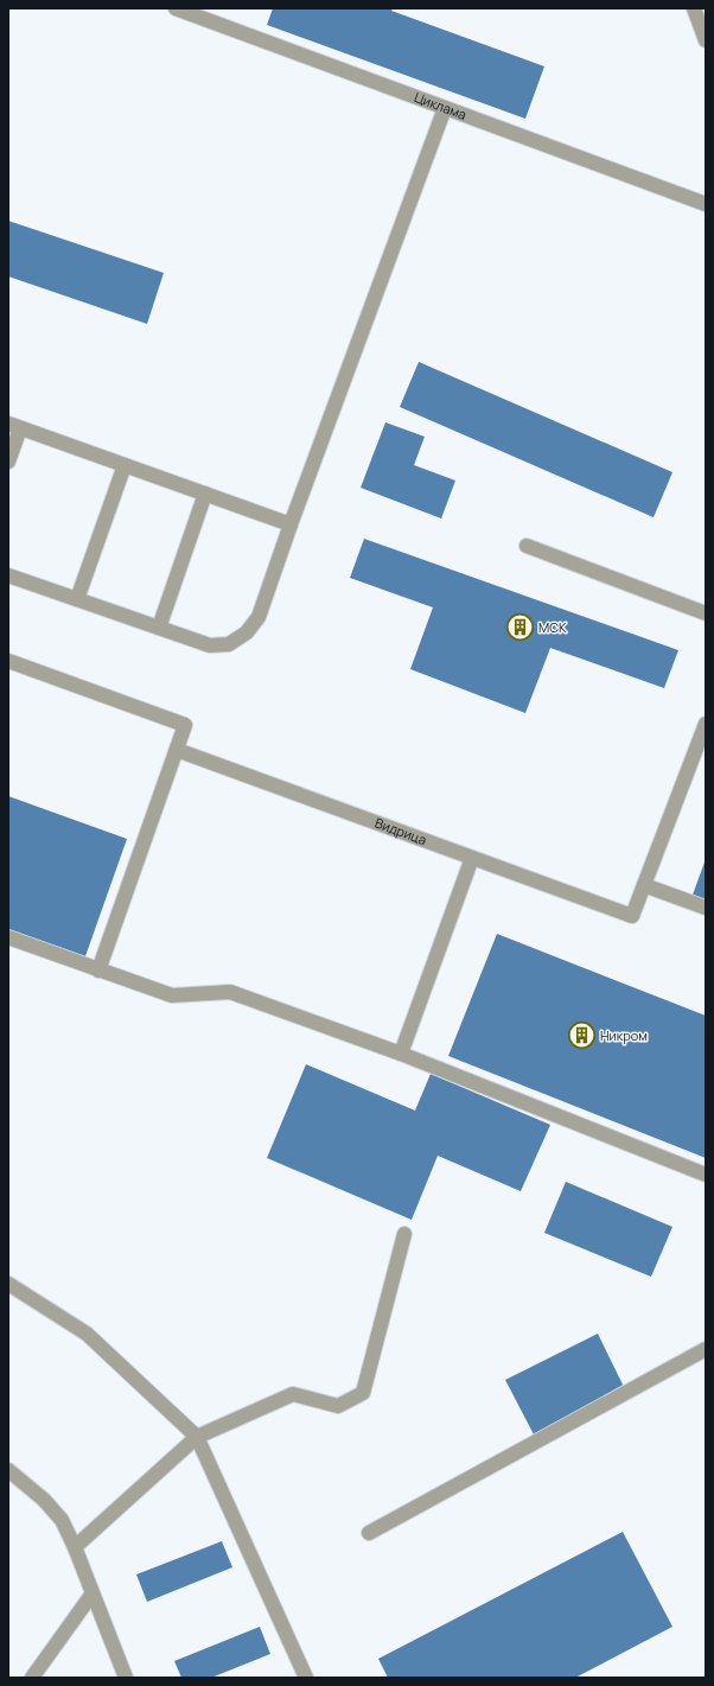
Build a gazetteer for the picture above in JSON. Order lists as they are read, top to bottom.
{
  "streets": {
    "street": ["Циклама", "Видрица"]
  },
  "places": {
    "building": ["МСК", "Никром"]
  }
}
